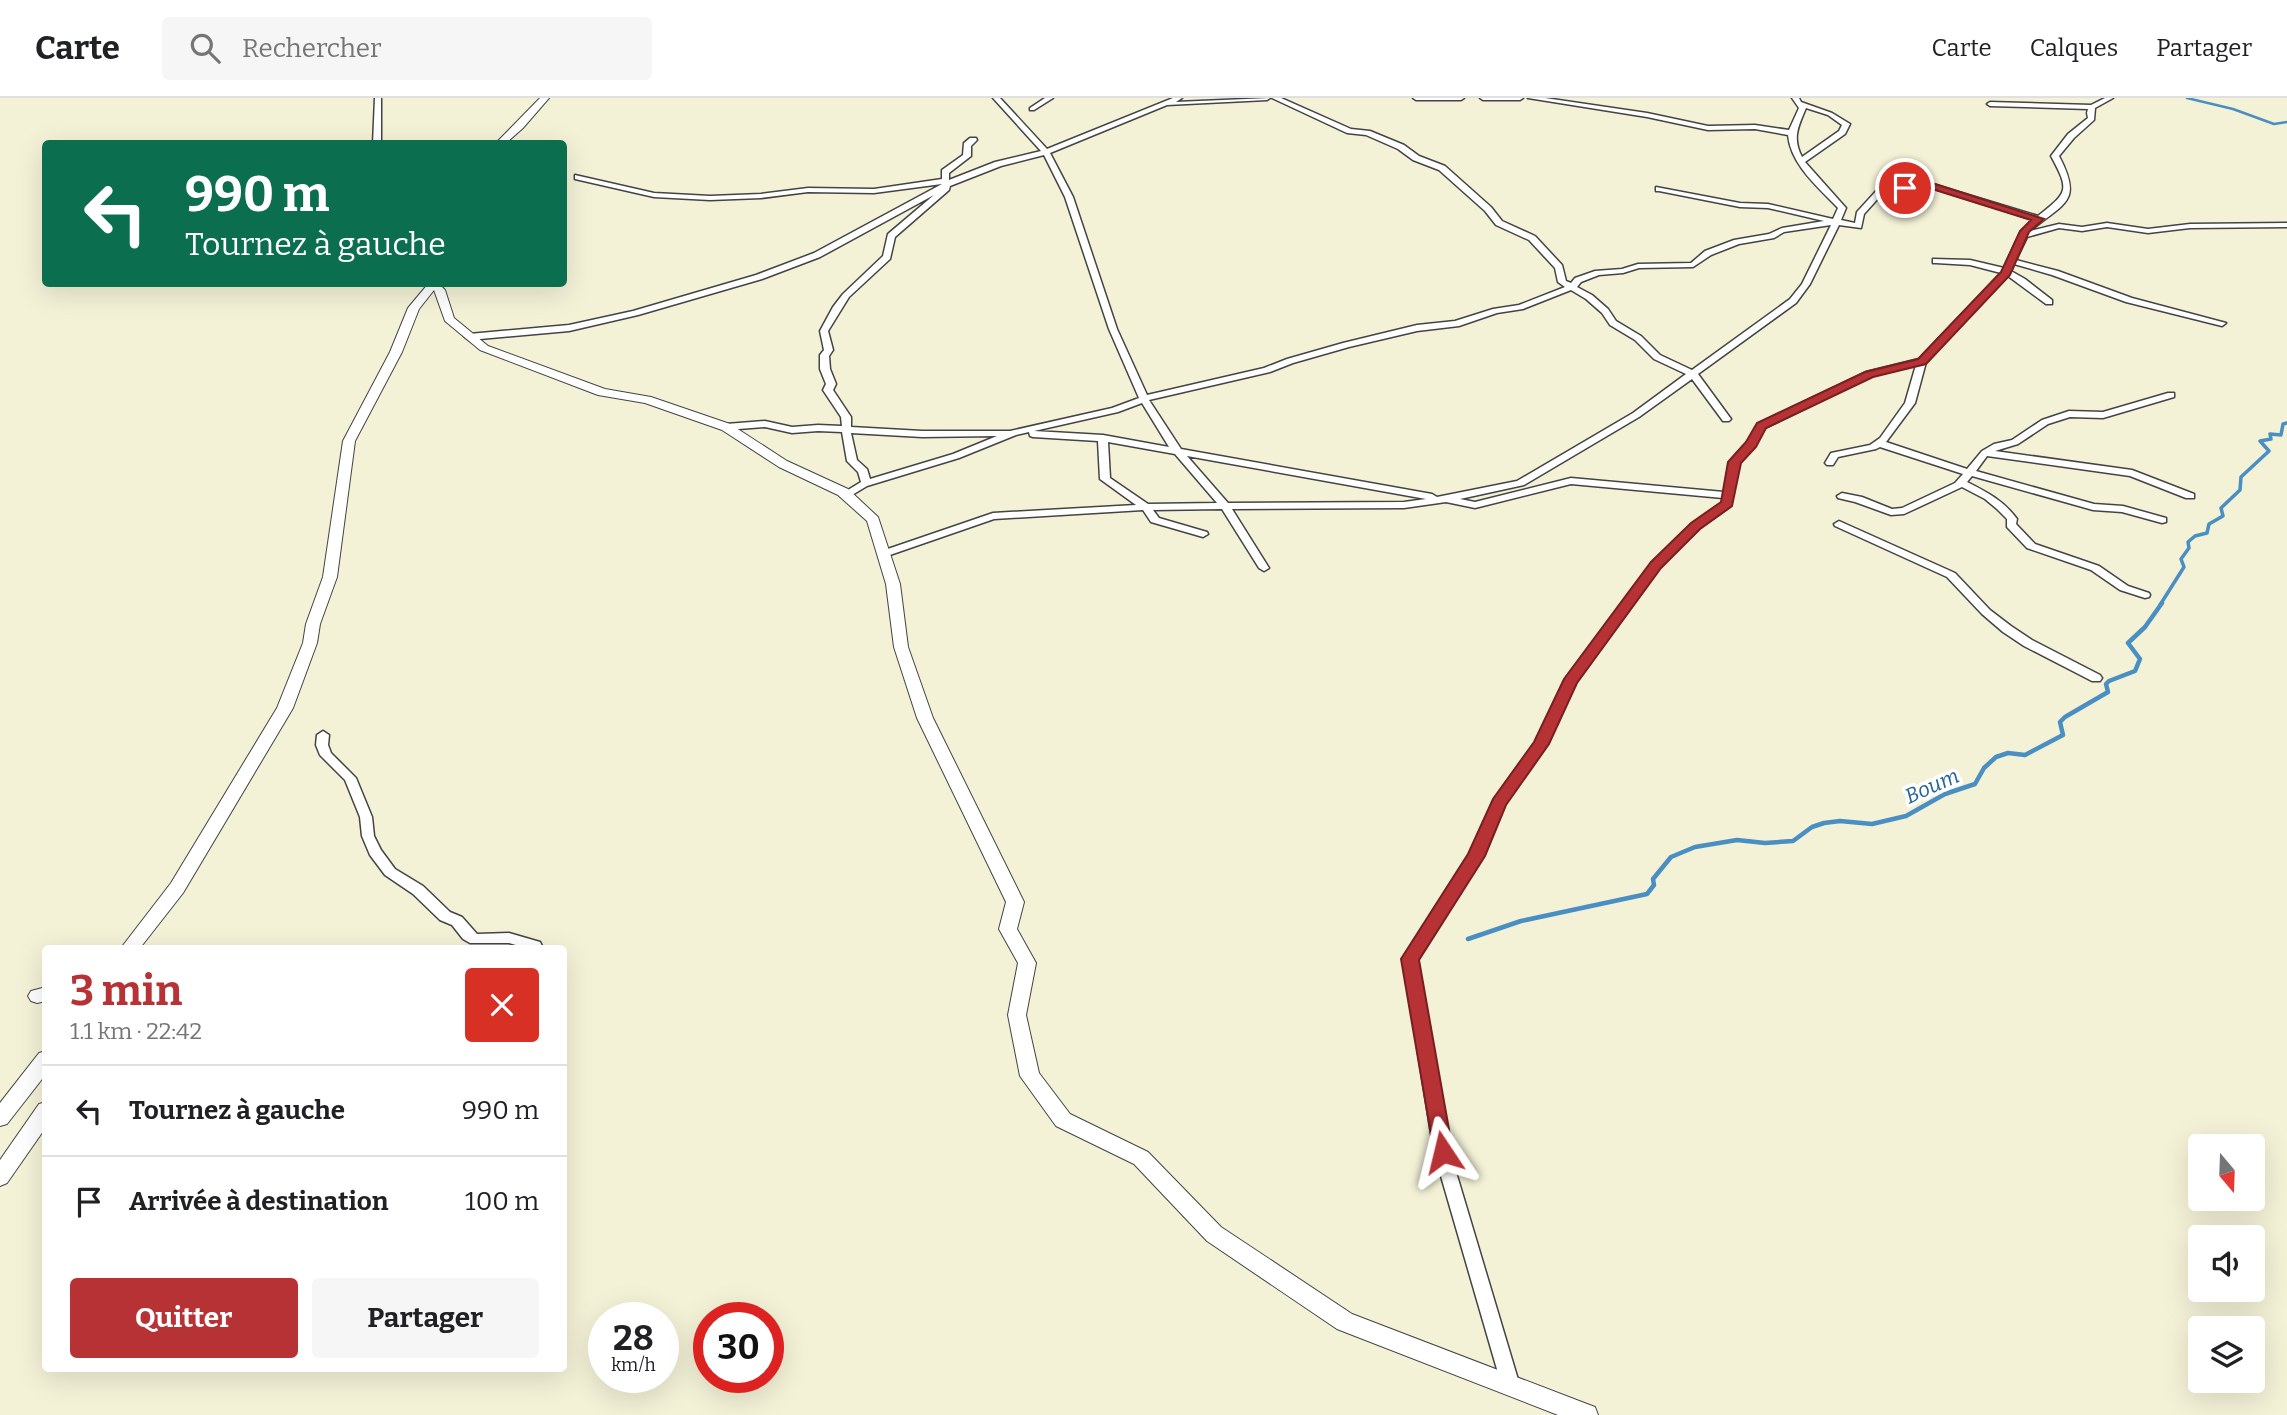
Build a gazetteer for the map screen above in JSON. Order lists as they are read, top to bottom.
{
  "water": ["Boum"],
  "north": "bottom",
  "page": {
    "header": "Carte",
    "search": "Rechercher",
    "nav": ["Carte", "Calques", "Partager"],
    "turn": ["990 m", "Tournez à gauche"],
    "heading": ["3 min", "1.1 km · 22:42"],
    "list": [
      {
        "name": "Tournez à gauche",
        "value": "990 m"
      },
      {
        "name": "Arrivée à destination",
        "value": "100 m"
      }
    ],
    "buttons": ["Quitter", "Partager"],
    "speed": "28 km/h",
    "limit": "30"
  }
}
